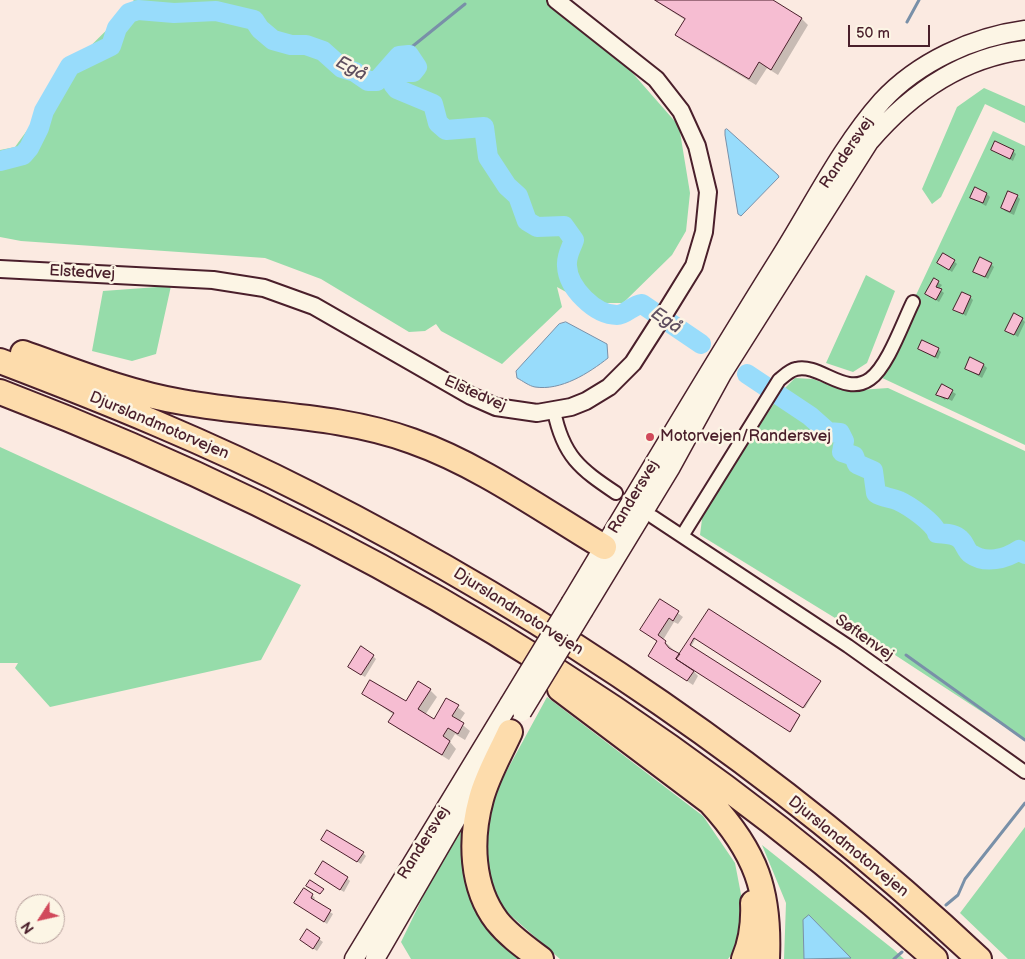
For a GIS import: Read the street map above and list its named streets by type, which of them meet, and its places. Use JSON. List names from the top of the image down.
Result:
{
  "streets": {
    "highway": ["Djurslandmotorvejen"],
    "main road": ["Randersvej"],
    "street": ["Elstedvej", "Søftenvej"]
  },
  "water": ["Egå"],
  "places": ["Motorvejen/Randersvej"],
  "scale_bar": "50 m",
  "north": "bottom left"
}
